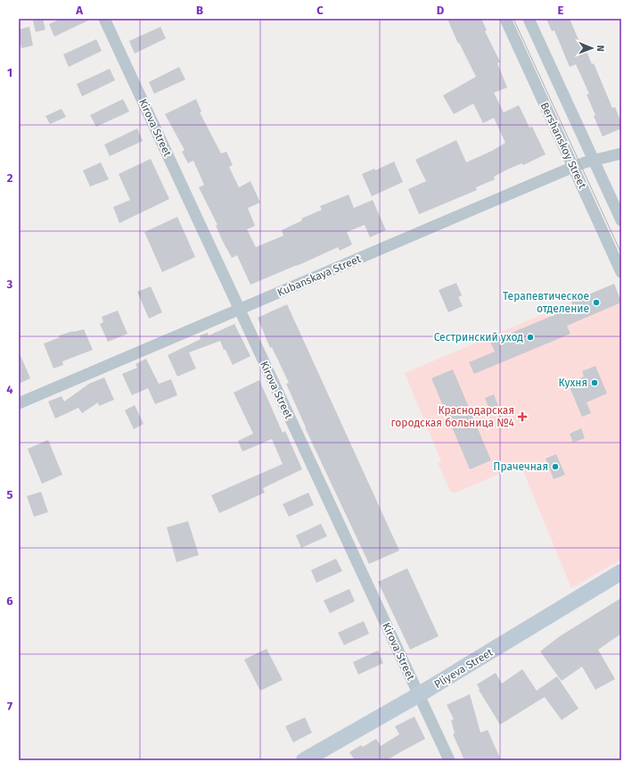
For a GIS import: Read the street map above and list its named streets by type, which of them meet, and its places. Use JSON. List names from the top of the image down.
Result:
{
  "streets": {
    "street": [
      "Kirova Street",
      "Bershanskoy Street",
      "Kubanskaya Street",
      "Pliyeva Street"
    ]
  },
  "crossings": [
    ["Kirova Street", "Kubanskaya Street"],
    ["Kirova Street", "Pliyeva Street"],
    ["Bershanskoy Street", "Kubanskaya Street"]
  ],
  "places": {
    "other": [
      "Терапевтическое отделение",
      "Сестринский уход",
      "Кухня",
      "Прачечная"
    ],
    "health": ["Краснодарская городская больница №4"]
  },
  "north": "right",
  "grid": {
    "columns": [
      "A",
      "B",
      "C",
      "D",
      "E"
    ],
    "rows": [
      "1",
      "2",
      "3",
      "4",
      "5",
      "6",
      "7"
    ]
  }
}
